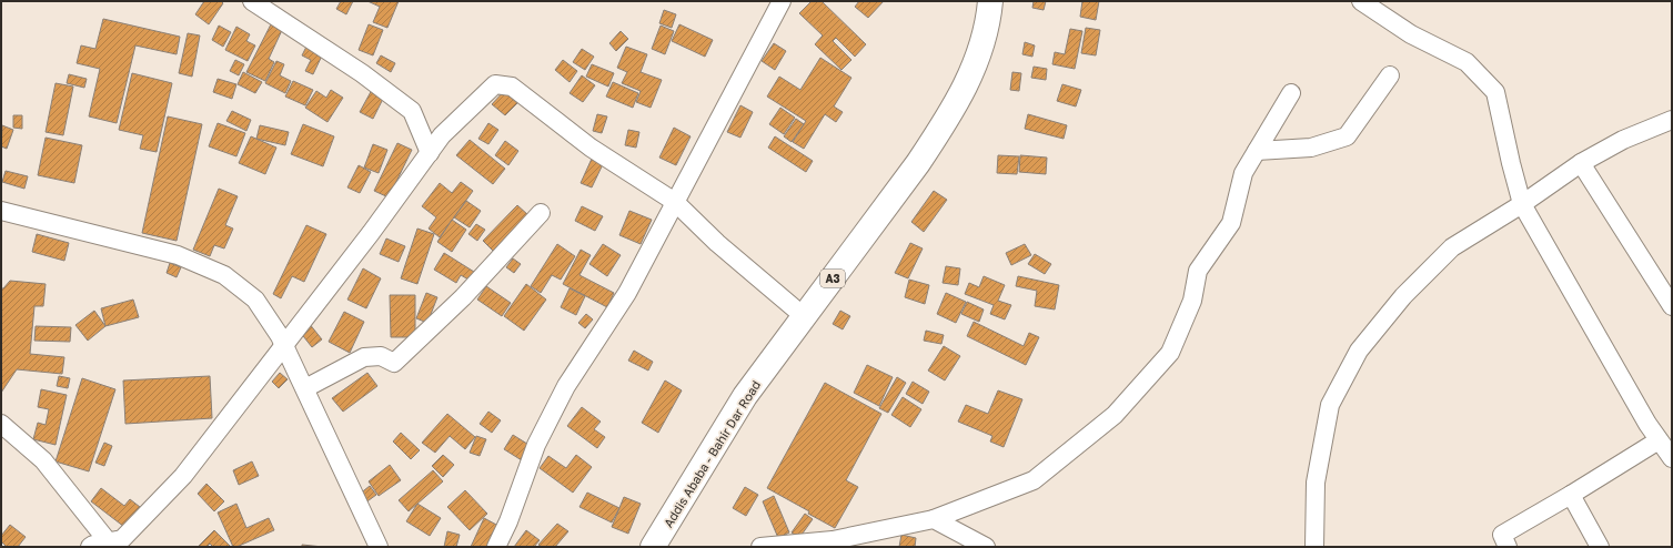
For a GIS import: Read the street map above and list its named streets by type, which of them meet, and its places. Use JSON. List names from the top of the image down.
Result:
{
  "streets": {
    "highway": ["A3", "Addis Ababa - Bahir Dar Road"]
  }
}
